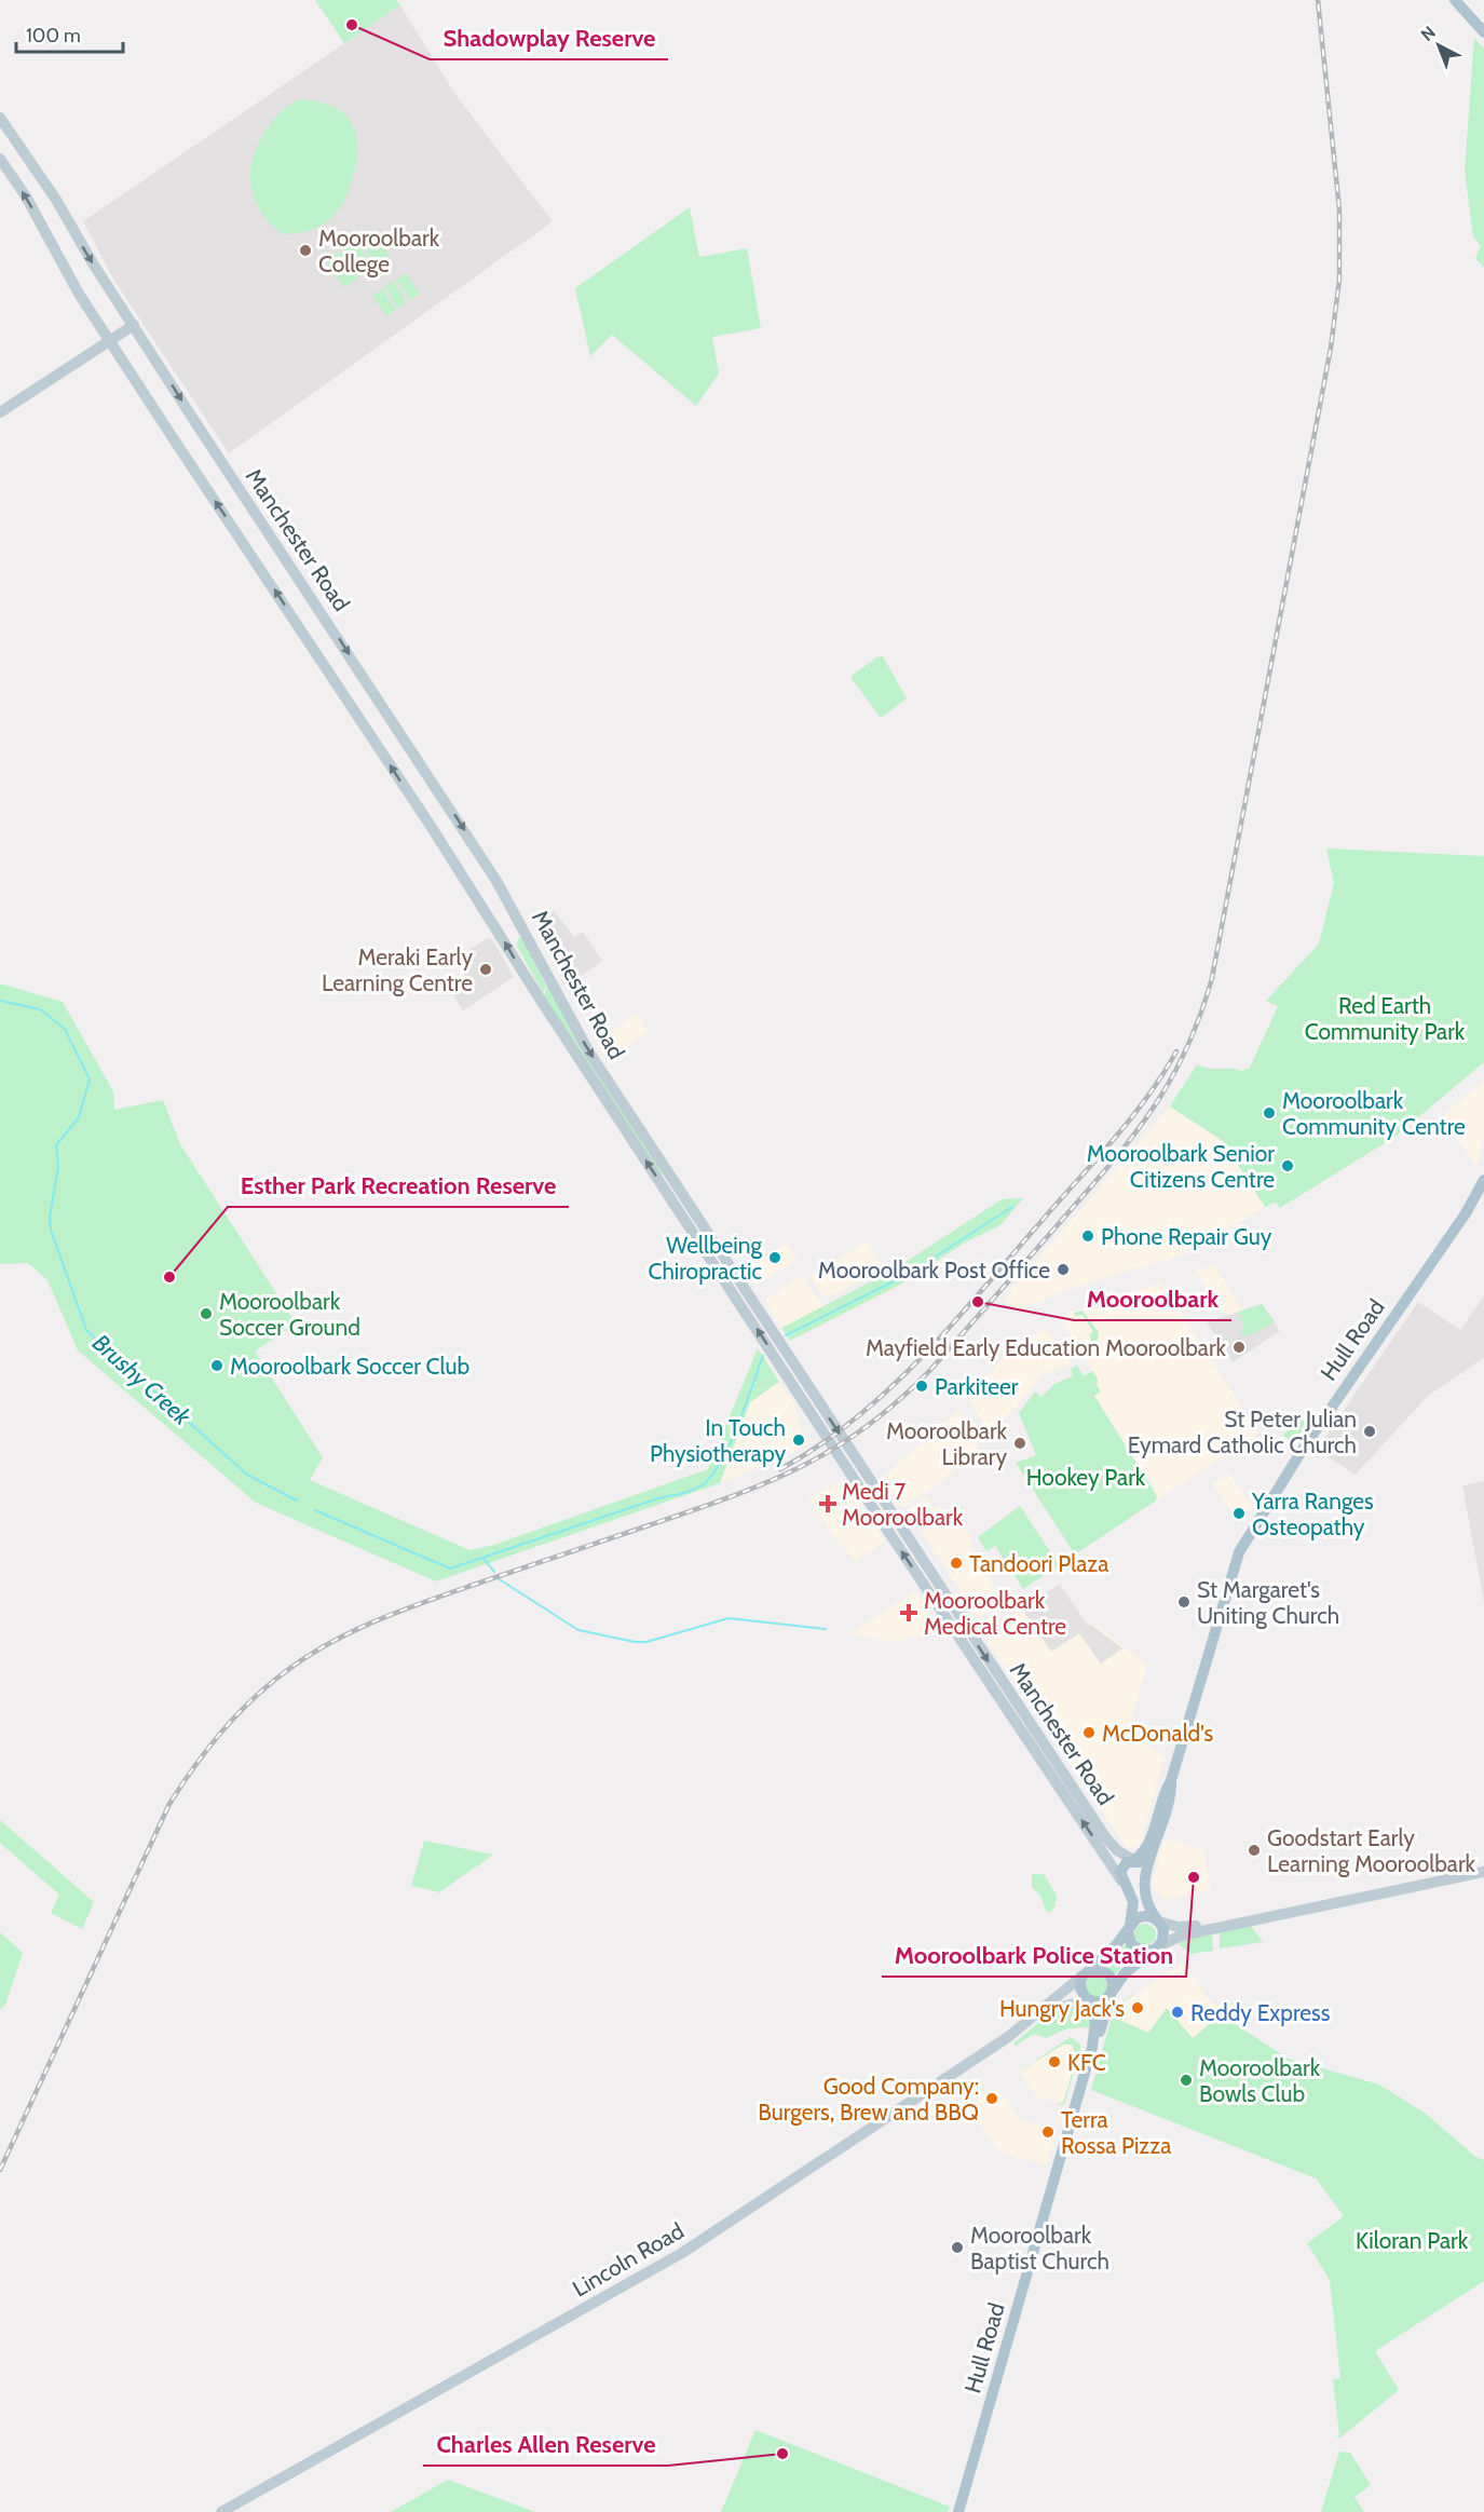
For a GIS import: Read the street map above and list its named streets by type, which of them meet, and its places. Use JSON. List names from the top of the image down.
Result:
{
  "streets": {
    "main road": ["Manchester Road", "Hull Road", "Lincoln Road"]
  },
  "crossings": [
    ["Manchester Road", "Hull Road"],
    ["Hull Road", "Lincoln Road"]
  ],
  "water": ["Brushy Creek"],
  "parks": ["Red Earth Community Park", "Hookey Park", "Kiloran Park"],
  "places": {
    "other": [
      "Shadowplay Reserve",
      "Mooroolbark College",
      "Meraki Early Learning Centre",
      "Mooroolbark Community Centre",
      "Mooroolbark Senior Citizens Centre",
      "Phone Repair Guy",
      "Wellbeing Chiropractic",
      "Mooroolbark Post Office",
      "Esther Park Recreation Reserve",
      "Mooroolbark",
      "Mooroolbark Soccer Ground",
      "Mayfield Early Education Mooroolbark",
      "Mooroolbark Soccer Club",
      "Parkiteer",
      "St Peter Julian Eymard Catholic Church",
      "In Touch Physiotherapy",
      "Mooroolbark Library",
      "Yarra Ranges Osteopathy",
      "Tandoori Plaza",
      "St Margaret's Uniting Church",
      "McDonald's",
      "Goodstart Early Learning Mooroolbark",
      "Mooroolbark Police Station",
      "Hungry Jack's",
      "Reddy Express",
      "KFC",
      "Mooroolbark Bowls Club",
      "Good Company: Burgers, Brew and BBQ",
      "Terra Rossa Pizza",
      "Mooroolbark Baptist Church",
      "Charles Allen Reserve"
    ],
    "health": ["Medi 7 Mooroolbark", "Mooroolbark Medical Centre"]
  },
  "scale_bar": "100 m",
  "north": "top left"
}
